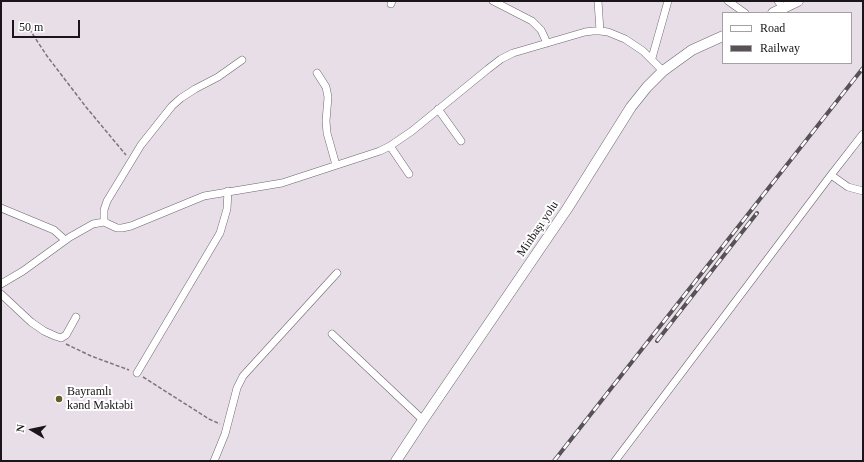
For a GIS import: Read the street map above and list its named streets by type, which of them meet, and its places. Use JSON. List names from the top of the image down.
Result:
{
  "streets": {
    "street": ["Minbaşı yolu"]
  },
  "places": ["Bayramlı kənd Məktəbi"],
  "legend": ["Road", "Railway"],
  "scale_bar": "50 m",
  "north": "left"
}
